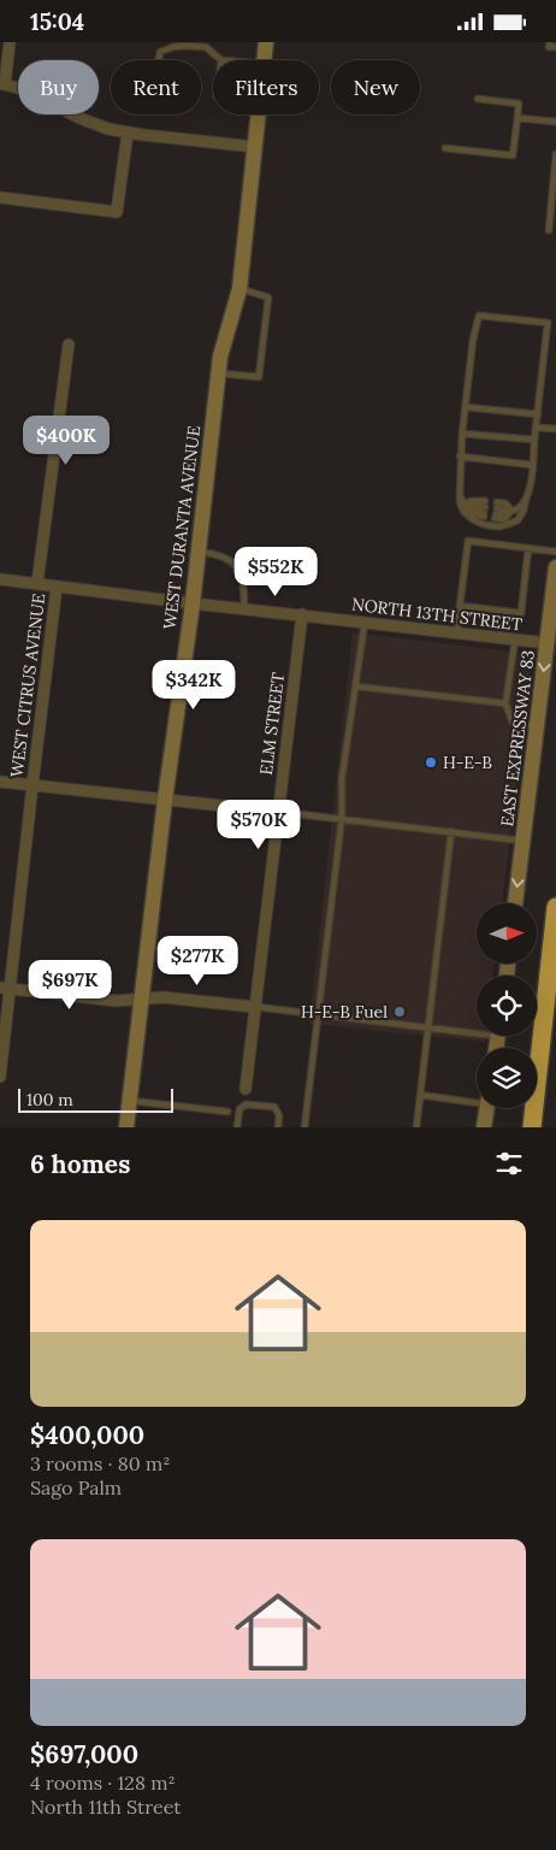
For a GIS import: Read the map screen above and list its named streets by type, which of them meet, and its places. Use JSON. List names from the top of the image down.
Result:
{
  "streets": {
    "street": [
      "WEST DURANTA AVENUE",
      "NORTH 13TH STREET",
      "WEST CITRUS AVENUE",
      "ELM STREET",
      "EAST EXPRESSWAY 83"
    ]
  },
  "crossings": [
    ["WEST DURANTA AVENUE", "NORTH 13TH STREET"],
    ["NORTH 13TH STREET", "WEST CITRUS AVENUE"],
    ["NORTH 13TH STREET", "ELM STREET"],
    ["NORTH 13TH STREET", "EAST EXPRESSWAY 83"]
  ],
  "one_way": ["EAST EXPRESSWAY 83"],
  "places": ["H-E-B", "H-E-B Fuel"],
  "scale_bar": "100 m",
  "north": "right",
  "page": {
    "status": "15:04",
    "chip": [
      "Buy",
      "Rent",
      "Filters",
      "New"
    ],
    "price": [
      "$400K",
      "$552K",
      "$342K",
      "$570K",
      "$277K",
      "$697K"
    ],
    "scale": "100 m",
    "heading": "6 homes",
    "list": [
      {
        "name": "$400,000",
        "note": "3 rooms · 80 m² · Sago Palm"
      },
      {
        "name": "$697,000",
        "note": "4 rooms · 128 m² · North 11th Street"
      }
    ]
  }
}
